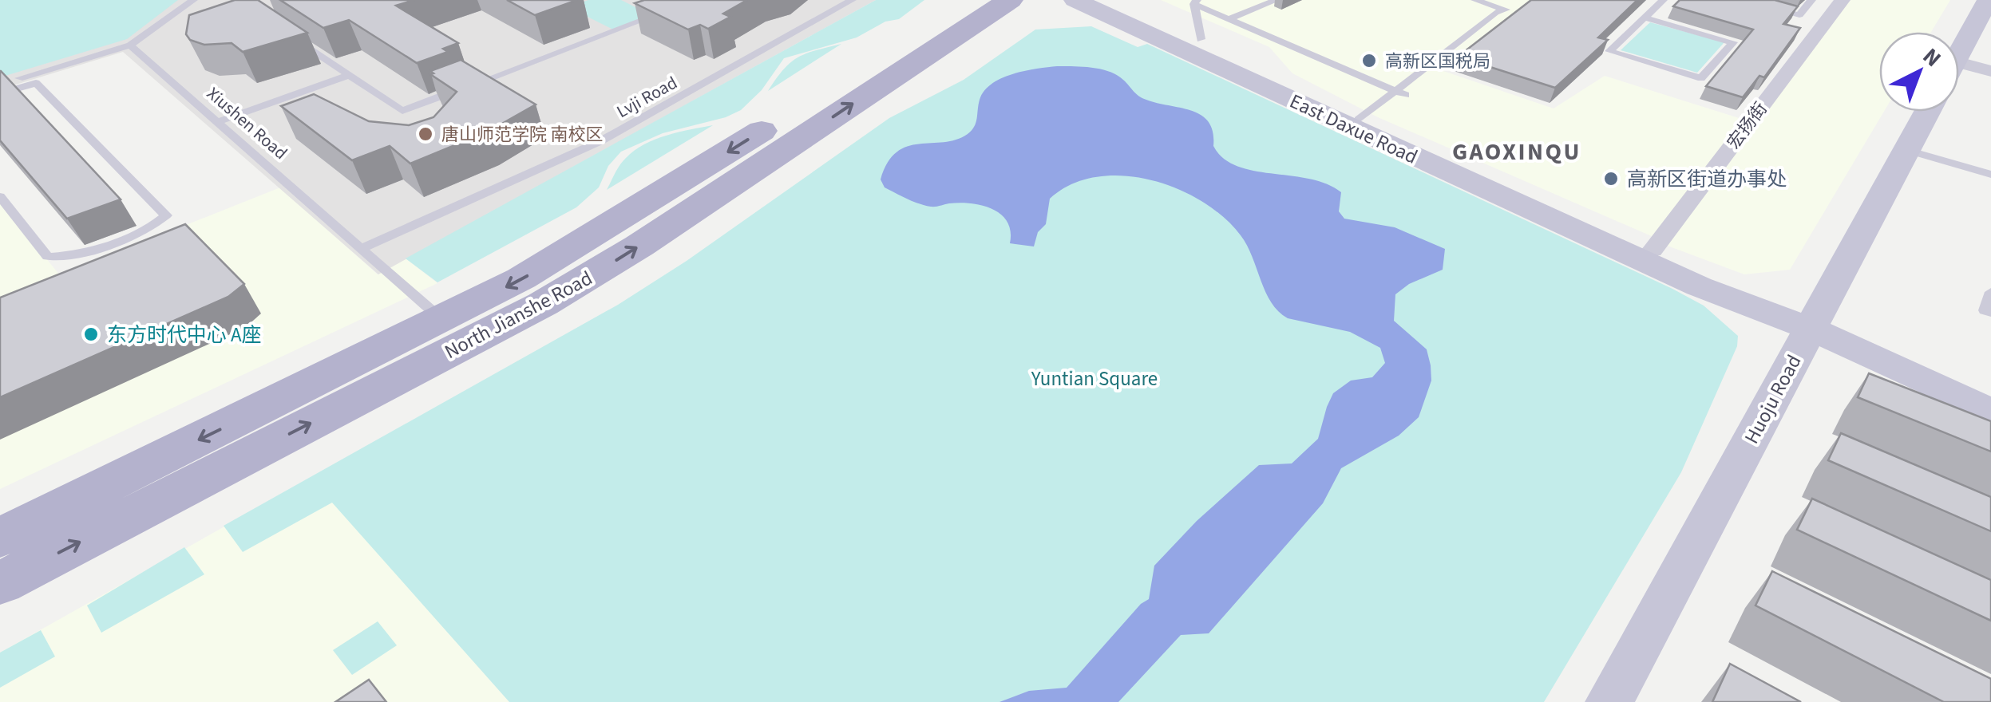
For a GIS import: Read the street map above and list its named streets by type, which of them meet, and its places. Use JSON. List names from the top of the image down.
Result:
{
  "streets": {
    "main road": ["North Jianshe Road"],
    "street": ["宏扬街", "East Daxue Road", "Huoju Road"],
    "lane": ["Lvji Road", "Xiushen Road"]
  },
  "crossings": [
    ["Lvji Road", "Xiushen Road"],
    ["Xiushen Road", "North Jianshe Road"],
    ["宏扬街", "East Daxue Road"],
    ["East Daxue Road", "Huoju Road"]
  ],
  "districts": ["GAOXINQU"],
  "parks": ["Yuntian Square"],
  "places": [
    "高新区国税局",
    "唐山师范学院 南校区",
    "高新区街道办事处",
    "东方时代中心 A座"
  ],
  "north": "top right"
}
